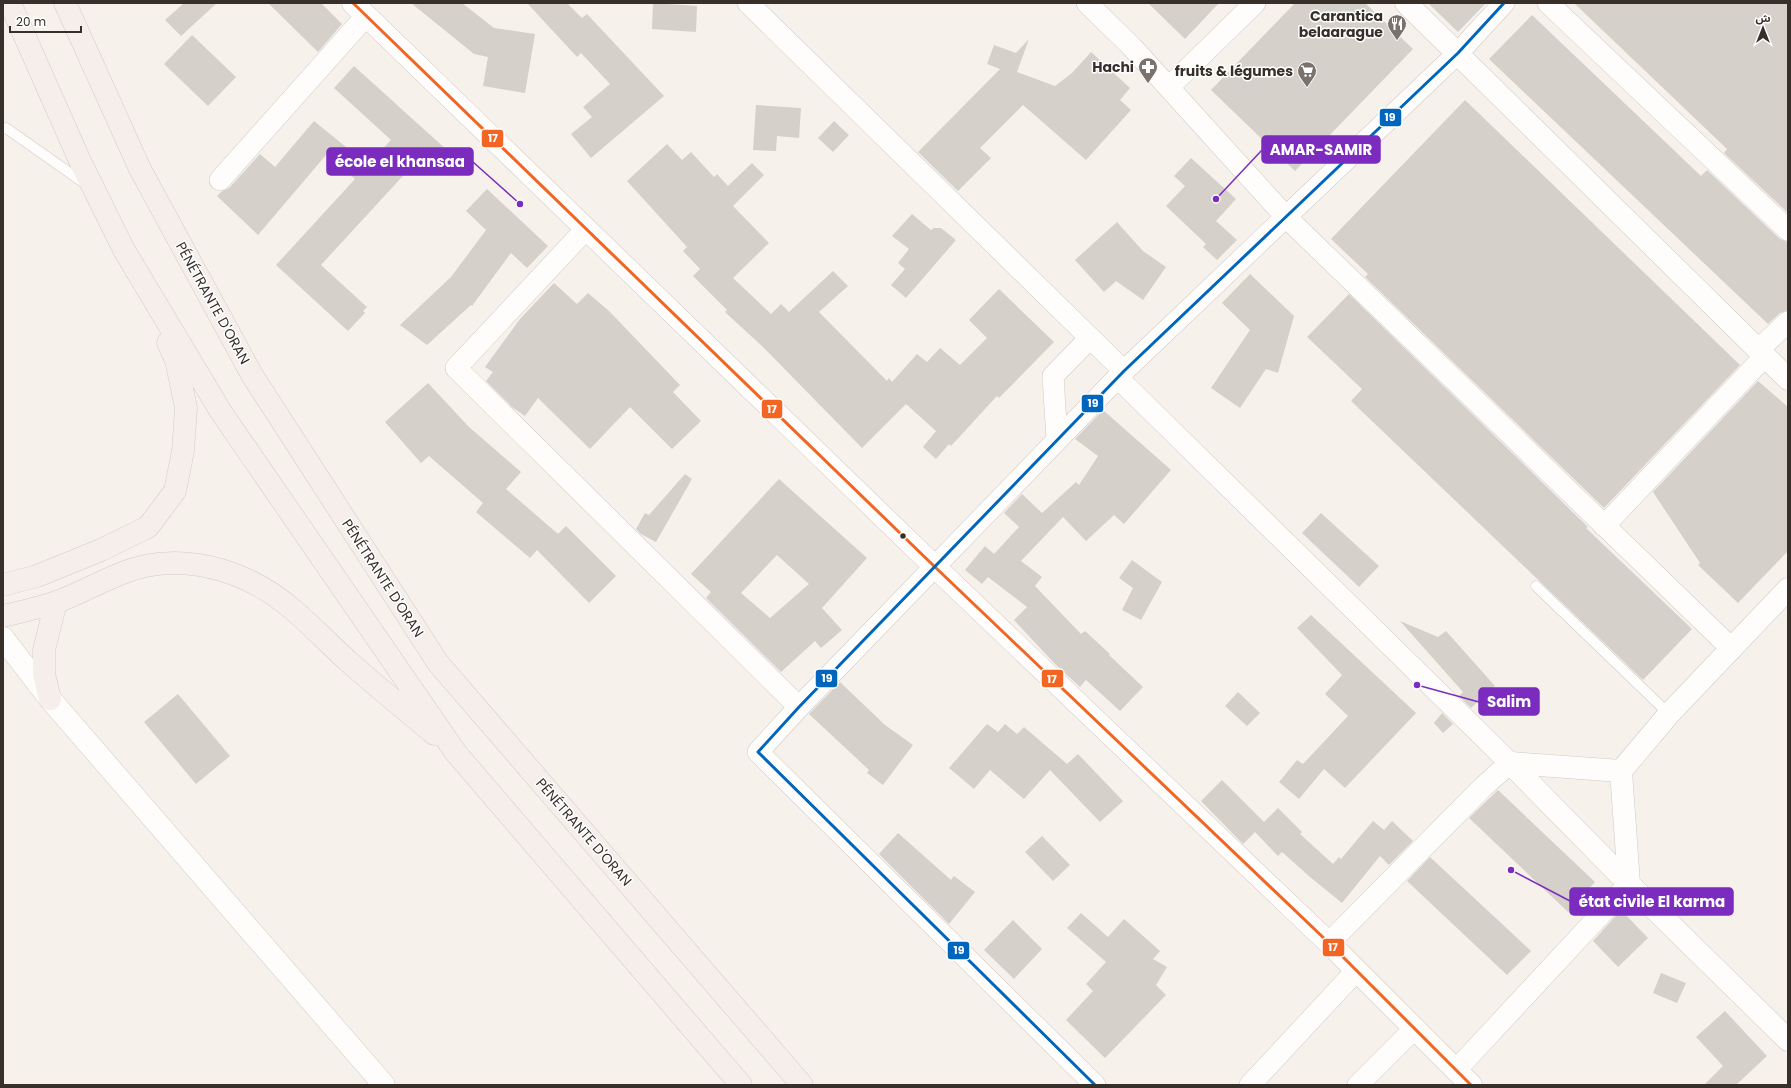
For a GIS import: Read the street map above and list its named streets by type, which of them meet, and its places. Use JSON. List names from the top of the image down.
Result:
{
  "streets": {
    "highway": ["PÉNÉTRANTE D'ORAN"]
  },
  "places": {
    "restaurant": ["Carantica belaarague"],
    "pharmacy": ["Hachi"],
    "supermarket": ["fruits & légumes"],
    "other": [
      "AMAR-SAMIR",
      "école el khansaa",
      "Salim",
      "état civile El karma"
    ]
  },
  "lines": ["transit line 17", "transit line 19"],
  "scale_bar": "20 m",
  "north": "top"
}
